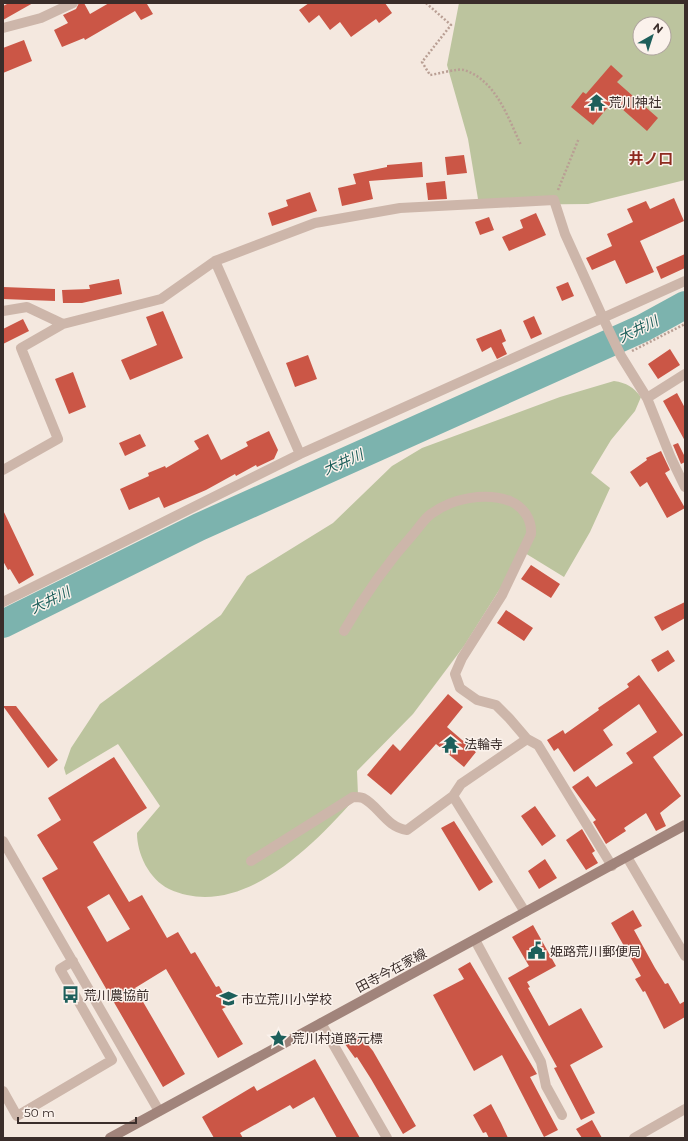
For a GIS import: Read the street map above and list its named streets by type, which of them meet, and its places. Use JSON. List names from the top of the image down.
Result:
{
  "streets": {
    "main road": ["田寺今在家線"]
  },
  "districts": ["井ノ口"],
  "water": ["大井川"],
  "places": {
    "temple": ["荒川神社", "法輪寺"],
    "public building": ["姫路荒川郵便局"],
    "bus stop": ["荒川農協前"],
    "school or university": ["市立荒川小学校"],
    "place": ["荒川村道路元標"]
  },
  "scale_bar": "50 m",
  "north": "top right"
}
